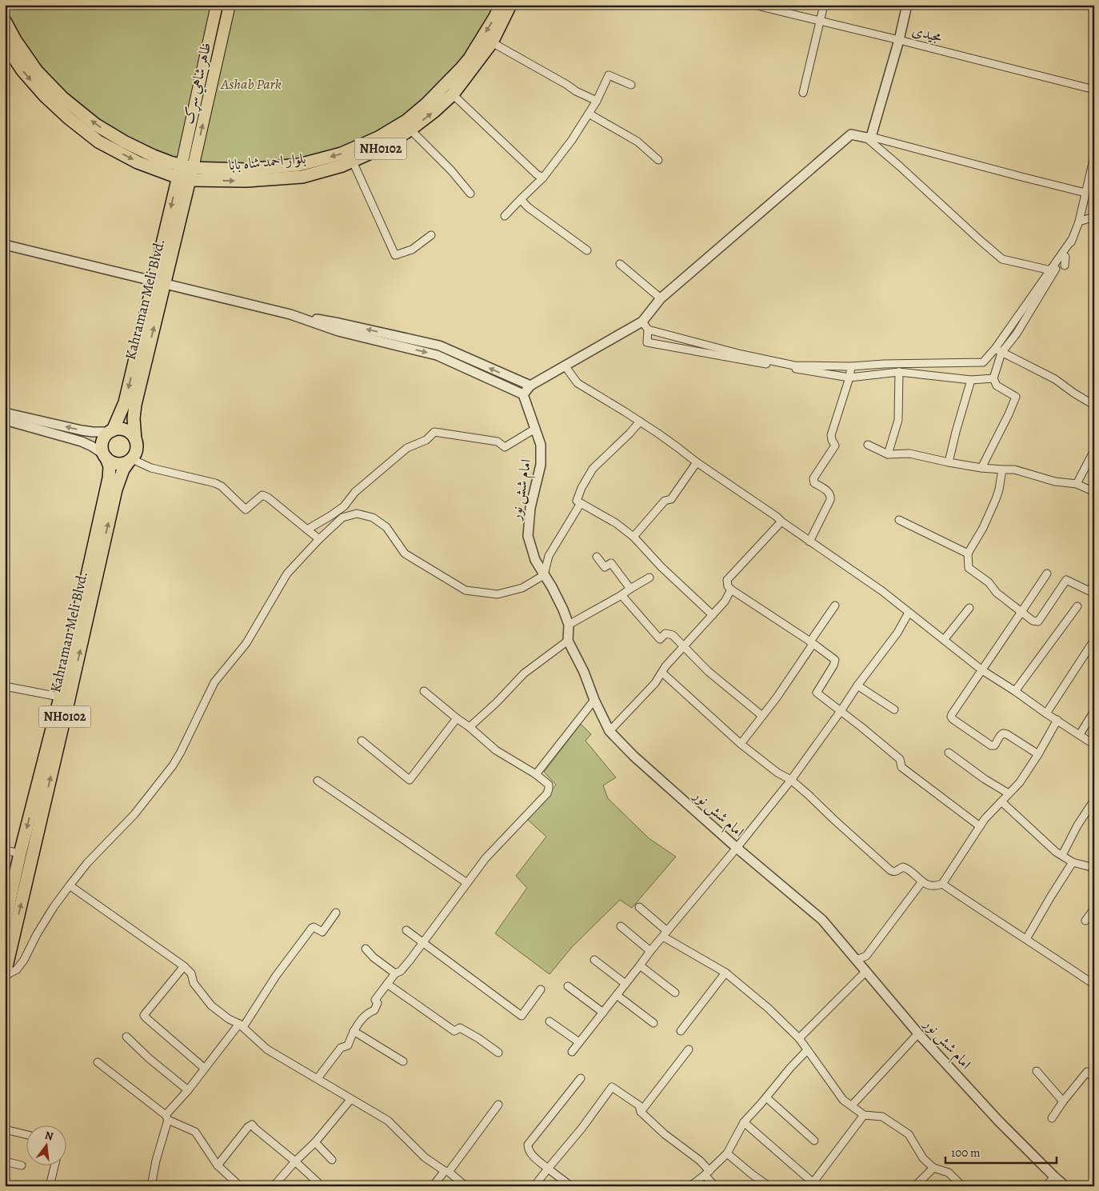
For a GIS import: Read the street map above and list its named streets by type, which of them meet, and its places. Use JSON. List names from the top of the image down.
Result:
{
  "streets": {
    "highway": ["NH0102", "بلوار احمد شاه بابا", "Kahraman Meli Blvd."],
    "main road": ["ظاهر شاهي سړک"],
    "street": ["مجیدی", "امام شش نور"]
  },
  "crossings": [
    ["ظاهر شاهي سړک", "بلوار احمد شاه بابا"],
    ["ظاهر شاهي سړک", "Kahraman Meli Blvd."],
    ["NH0102", "Kahraman Meli Blvd."],
    ["بلوار احمد شاه بابا", "Kahraman Meli Blvd."]
  ],
  "parks": ["Ashab Park"],
  "scale_bar": "100 m",
  "north": "top"
}
